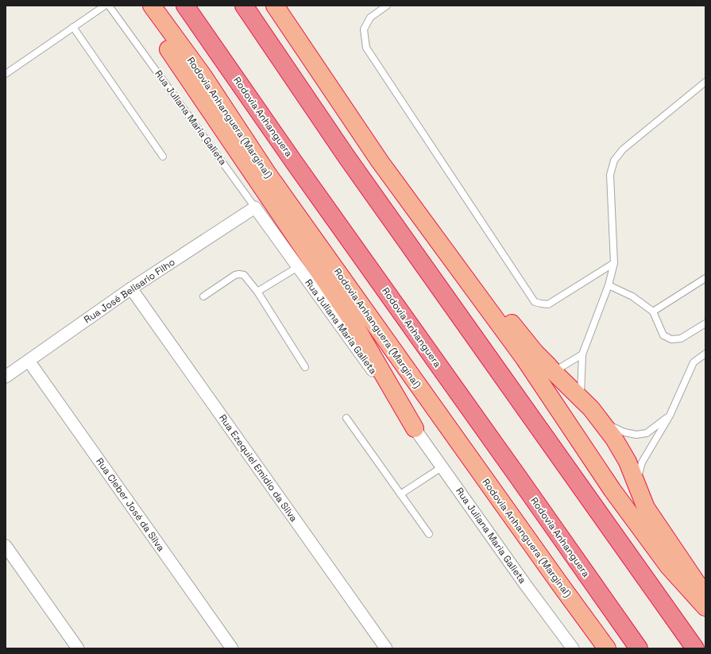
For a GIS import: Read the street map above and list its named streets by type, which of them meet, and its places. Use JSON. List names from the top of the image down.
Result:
{
  "streets": {
    "highway": ["Rodovia Anhanguera", "Rodovia Anhanguera (Marginal)"],
    "street": [
      "Rua Juliana Maria Galieta",
      "Rua José Belisario Filho",
      "Rua Ezequiel Emidio da Silva",
      "Rua Cleber José da Silva"
    ]
  },
  "crossings": [
    ["Rua Juliana Maria Galieta", "Rua José Belisario Filho"],
    ["Rua José Belisario Filho", "Rua Ezequiel Emidio da Silva"],
    ["Rua José Belisario Filho", "Rua Cleber José da Silva"]
  ]
}
